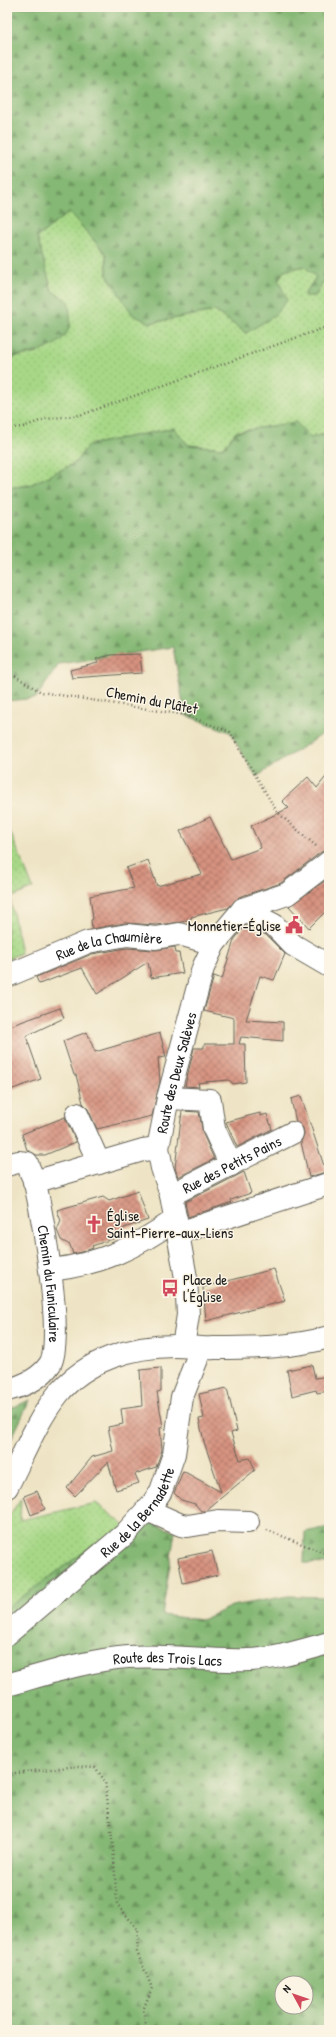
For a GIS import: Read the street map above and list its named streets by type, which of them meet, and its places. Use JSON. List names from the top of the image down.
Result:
{
  "streets": {
    "street": [
      "Rue de la Chaumière",
      "Route des Deux Salèves",
      "Rue des Petits Pains",
      "Chemin du Funiculaire",
      "Rue de la Bernadette",
      "Route des Trois Lacs"
    ],
    "path": ["Chemin du Plâtet"]
  },
  "crossings": [
    ["Rue de la Chaumière", "Route des Deux Salèves"],
    ["Route des Deux Salèves", "Rue des Petits Pains"],
    ["Route des Deux Salèves", "Rue de la Bernadette"]
  ],
  "places": {
    "public building": ["Monnetier-Église"],
    "church": ["Église Saint-Pierre-aux-Liens"],
    "bus stop": ["Place de l'Église"]
  },
  "north": "top left"
}
